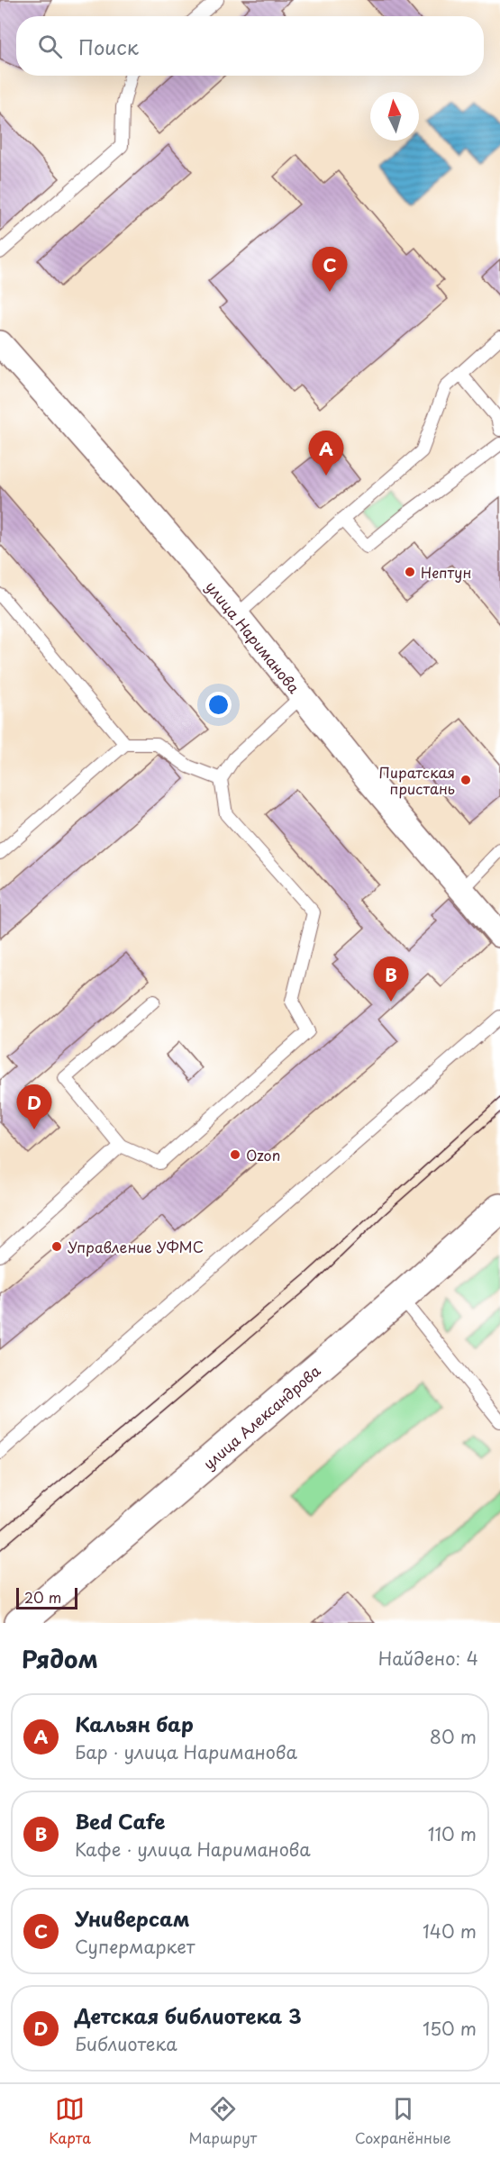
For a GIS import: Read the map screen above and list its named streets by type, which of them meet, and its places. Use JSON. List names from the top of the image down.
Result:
{
  "streets": {
    "main road": ["улица Александрова"],
    "street": ["улица Нариманова"]
  },
  "places": [
    "Нептун",
    "Пиратская пристань",
    "Ozon",
    "Управление УФМС"
  ],
  "scale_bar": "20 m",
  "north": "top",
  "page": {
    "search": "Поиск",
    "pins": [
      "C",
      "A",
      "B",
      "D"
    ],
    "scale": "20 m",
    "heading": ["Рядом", "Найдено: 4"],
    "list": [
      {
        "mark": "A",
        "name": "Кальян бар",
        "note": "Бар · улица Нариманова",
        "value": "80 m"
      },
      {
        "mark": "B",
        "name": "Bed Cafe",
        "note": "Кафе · улица Нариманова",
        "value": "110 m"
      },
      {
        "mark": "C",
        "name": "Универсам",
        "note": "Супермаркет",
        "value": "140 m"
      },
      {
        "mark": "D",
        "name": "Детская библиотека 3",
        "note": "Библиотека",
        "value": "150 m"
      }
    ],
    "nav": ["Карта", "Маршрут", "Сохранённые"]
  }
}
